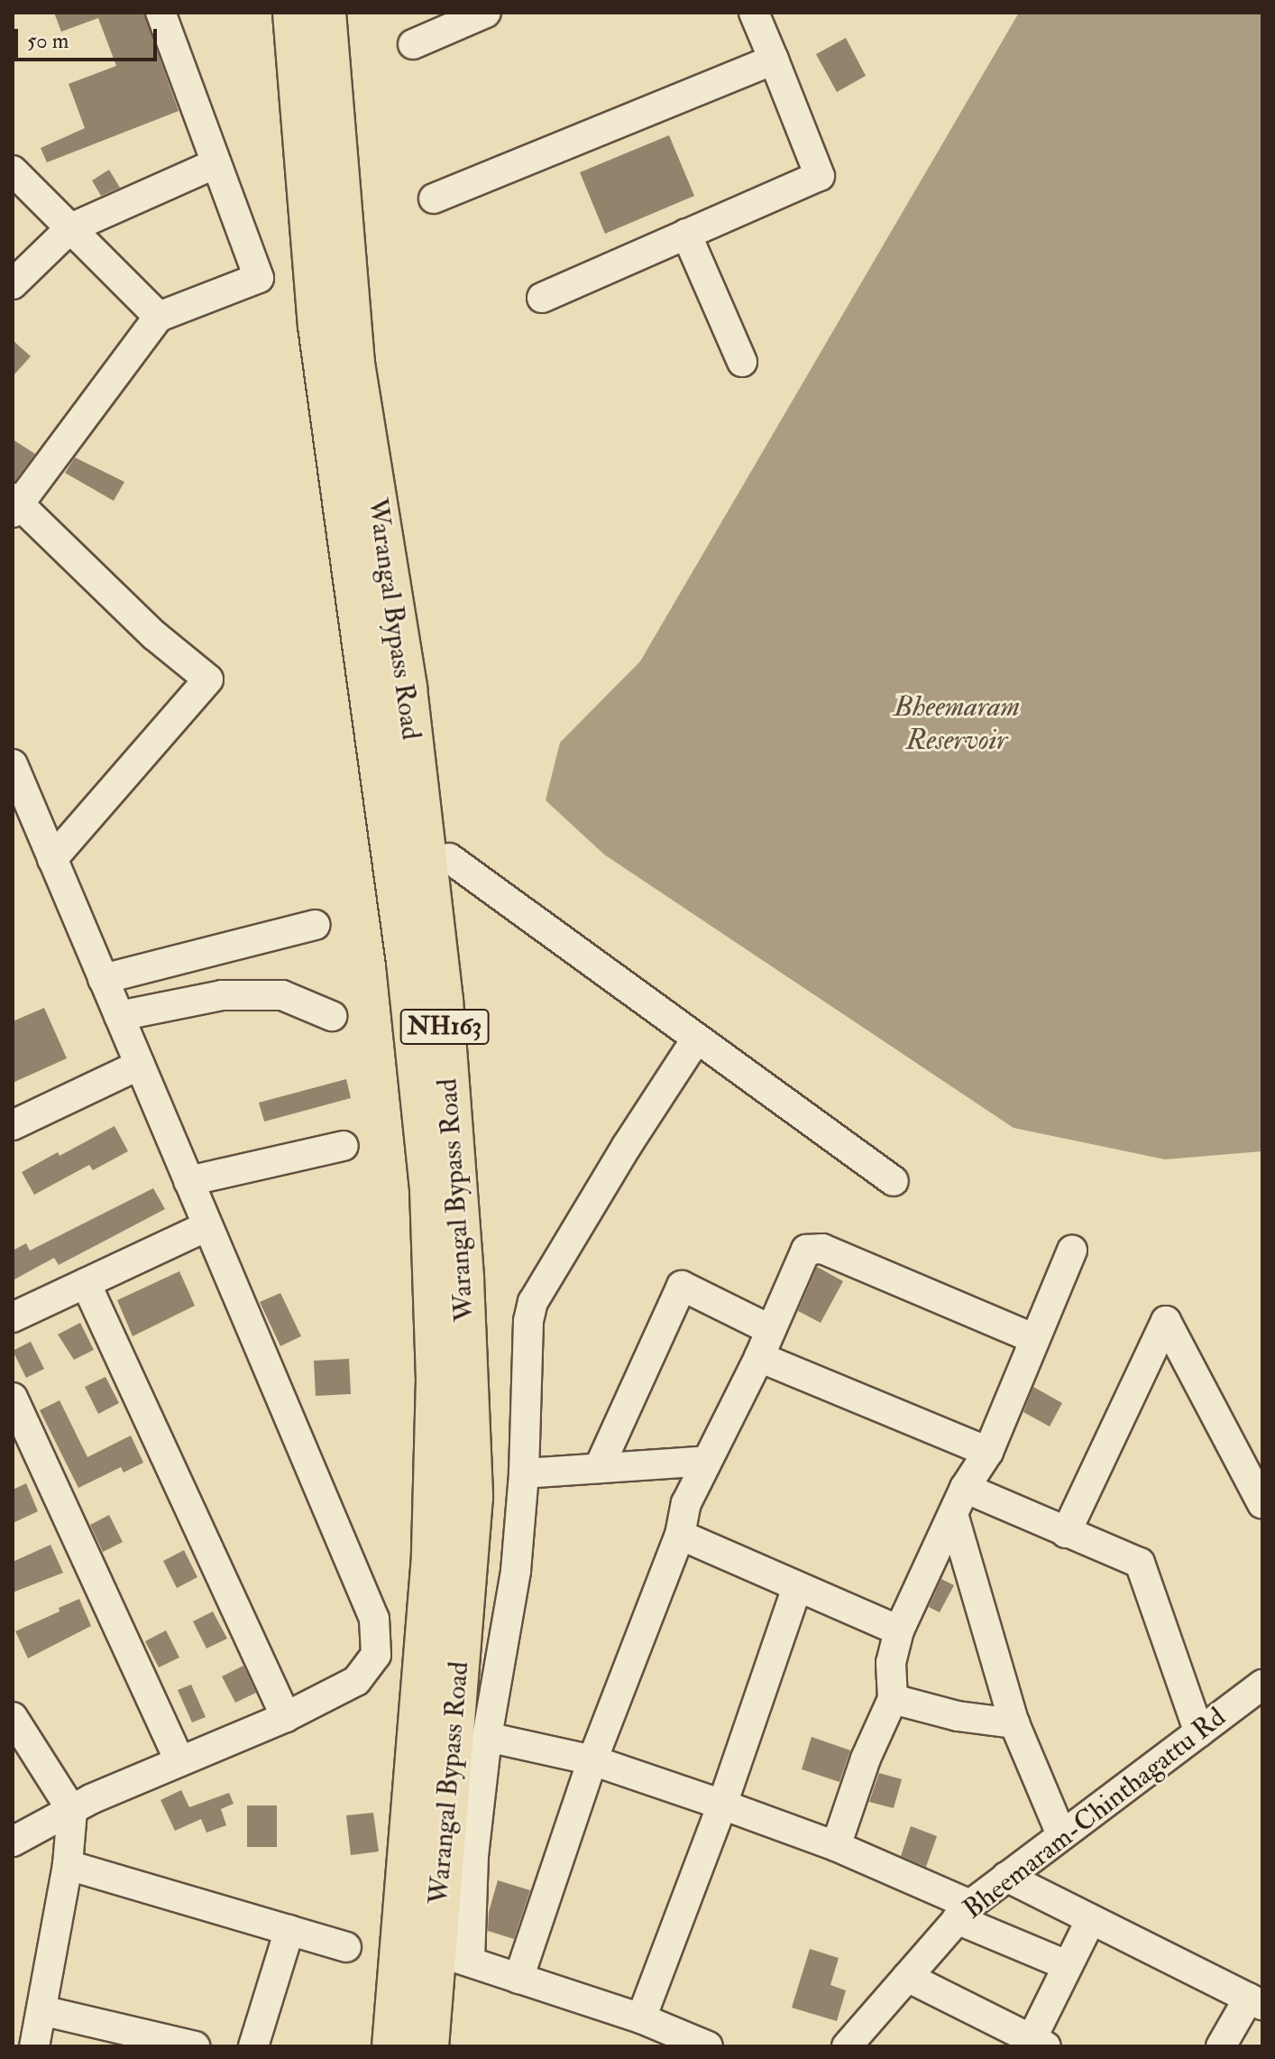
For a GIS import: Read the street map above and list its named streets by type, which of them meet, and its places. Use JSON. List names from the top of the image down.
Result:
{
  "streets": {
    "highway": ["Warangal Bypass Road", "NH163"],
    "street": ["Bheemaram-Chinthagattu Rd"]
  },
  "water": ["Bheemaram Reservoir"],
  "scale_bar": "50 m"
}
